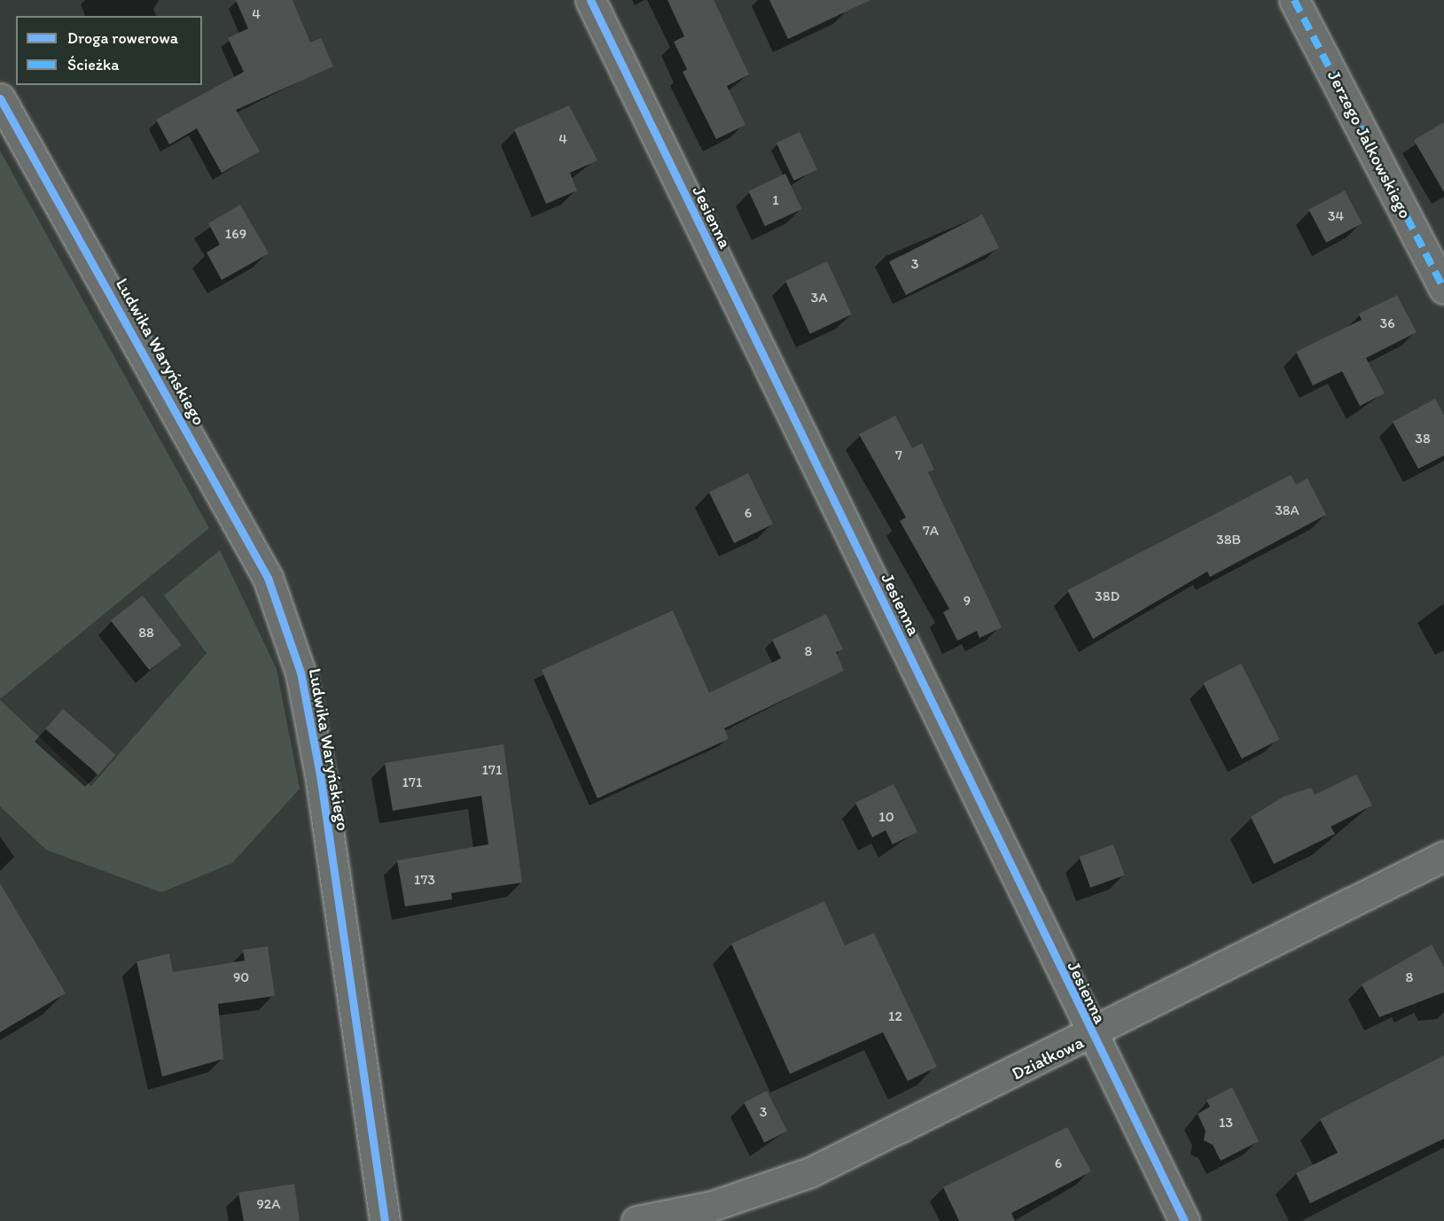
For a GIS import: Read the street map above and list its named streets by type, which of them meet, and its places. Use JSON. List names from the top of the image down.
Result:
{
  "streets": {
    "street": [
      "Jerzego Jalkowskiego",
      "Jesienna",
      "Ludwika Waryńskiego",
      "Działkowa"
    ]
  },
  "crossings": [
    ["Jesienna", "Działkowa"]
  ],
  "house_numbers": [
    "4",
    "4",
    "1",
    "34",
    "169",
    "3",
    "3A",
    "36",
    "38",
    "7",
    "38A",
    "6",
    "7A",
    "38B",
    "38D",
    "9",
    "88",
    "8",
    "171",
    "171",
    "10",
    "173",
    "90",
    "8",
    "12",
    "3",
    "13",
    "6",
    "92A"
  ],
  "legend": ["Droga rowerowa", "Ścieżka"]
}
